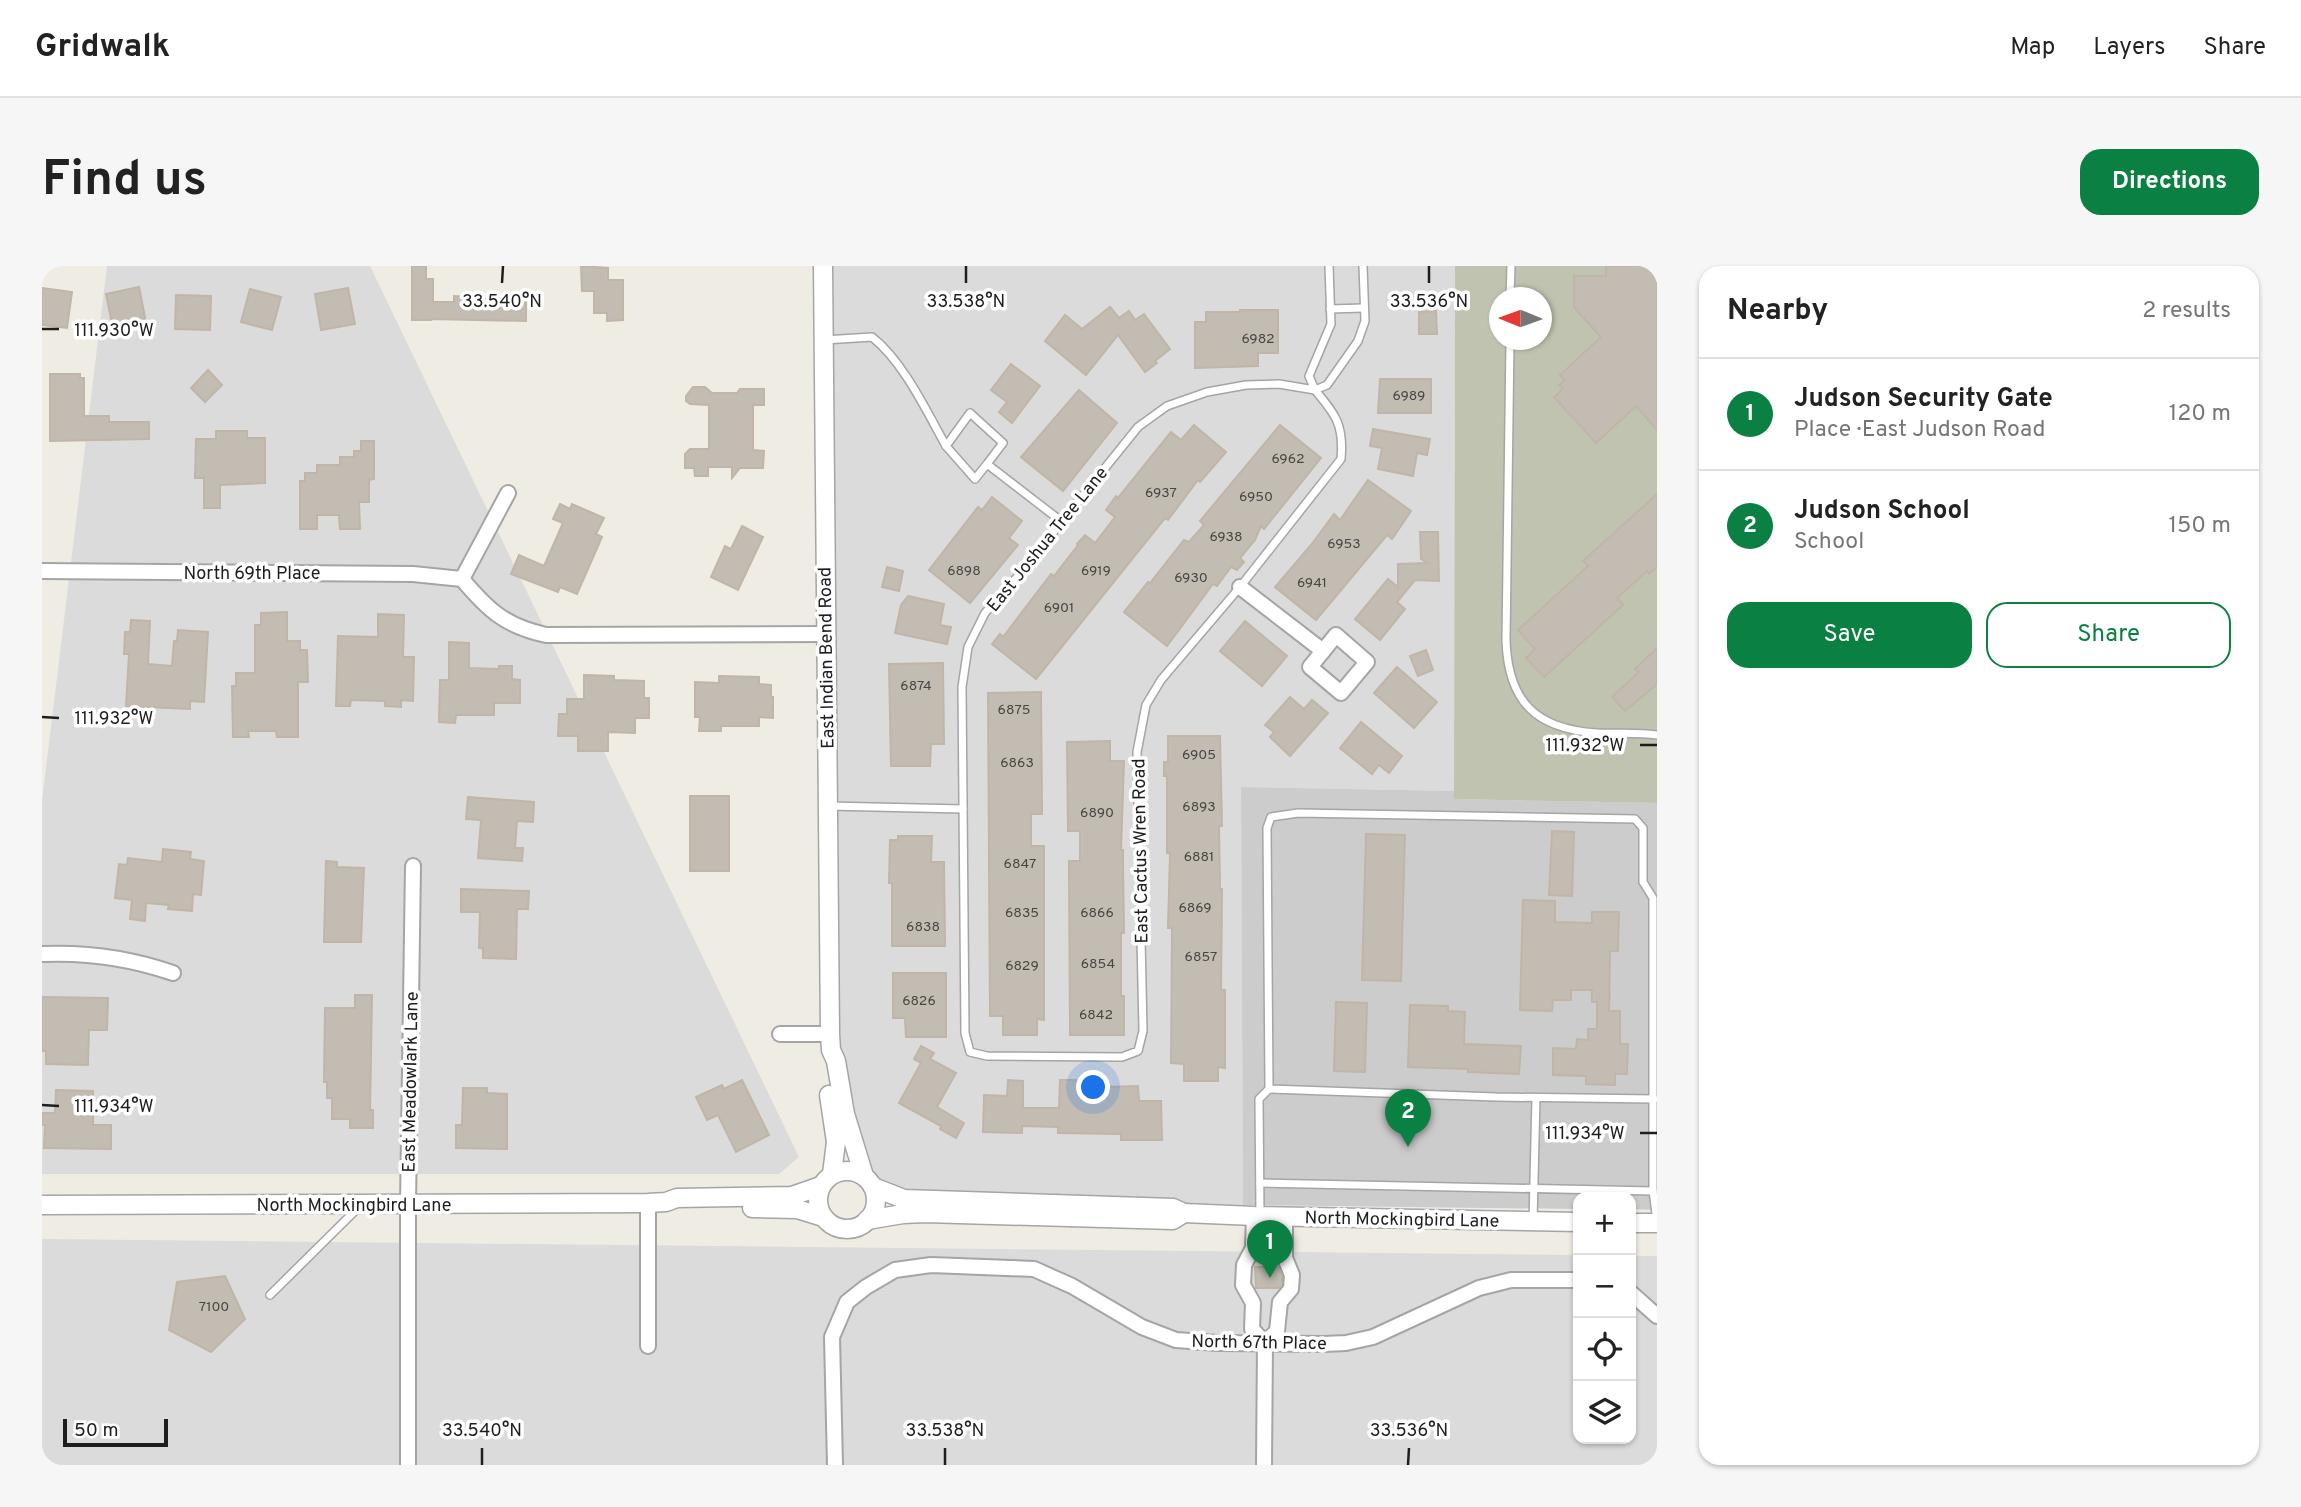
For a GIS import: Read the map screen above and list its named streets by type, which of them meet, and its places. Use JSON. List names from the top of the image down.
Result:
{
  "streets": {
    "street": [
      "North 69th Place",
      "East Indian Bend Road",
      "East Meadowlark Lane",
      "North Mockingbird Lane",
      "North 67th Place"
    ],
    "lane": ["East Joshua Tree Lane", "East Cactus Wren Road"]
  },
  "crossings": [
    ["East Joshua Tree Lane", "East Cactus Wren Road"],
    ["East Indian Bend Road", "North Mockingbird Lane"],
    ["East Meadowlark Lane", "North Mockingbird Lane"]
  ],
  "house_numbers": [
    "6982",
    "6989",
    "6962",
    "6937",
    "6950",
    "6938",
    "6953",
    "6898",
    "6919",
    "6930",
    "6941",
    "6901",
    "6874",
    "6875",
    "6905",
    "6863",
    "6893",
    "6890",
    "6881",
    "6847",
    "6869",
    "6835",
    "6866",
    "6838",
    "6857",
    "6854",
    "6829",
    "6826",
    "6842",
    "7100"
  ],
  "scale_bar": "50 m",
  "north": "left",
  "page": {
    "header": "Gridwalk",
    "nav": ["Map", "Layers", "Share"],
    "buttons": [
      "Directions",
      ["Save", "Share"]
    ],
    "title": "Find us",
    "heading": ["Nearby", "2 results"],
    "list": [
      {
        "mark": "1",
        "name": "Judson Security Gate",
        "note": "Place · East Judson Road",
        "value": "120 m"
      },
      {
        "mark": "2",
        "name": "Judson School",
        "note": "School",
        "value": "150 m"
      }
    ],
    "pins": ["2", "1"],
    "map_buttons": ["+", "−"],
    "scale": "50 m"
  },
  "coordinates": [
    "33.540°N",
    "33.538°N",
    "33.536°N",
    "111.930°W",
    "111.932°W",
    "111.934°W"
  ]
}
